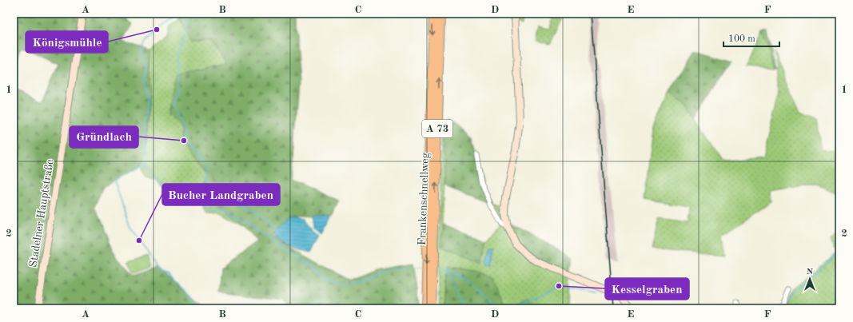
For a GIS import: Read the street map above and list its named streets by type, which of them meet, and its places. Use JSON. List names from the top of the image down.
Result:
{
  "streets": {
    "highway": ["A 73", "Frankenschnellweg"],
    "street": ["Stadelner Hauptstraße"]
  },
  "places": [
    "Königsmühle",
    "Gründlach",
    "Bucher Landgraben",
    "Kesselgraben"
  ],
  "scale_bar": "100 m",
  "north": "top",
  "grid": {
    "columns": [
      "A",
      "B",
      "C",
      "D",
      "E",
      "F"
    ],
    "rows": ["1", "2"]
  }
}
